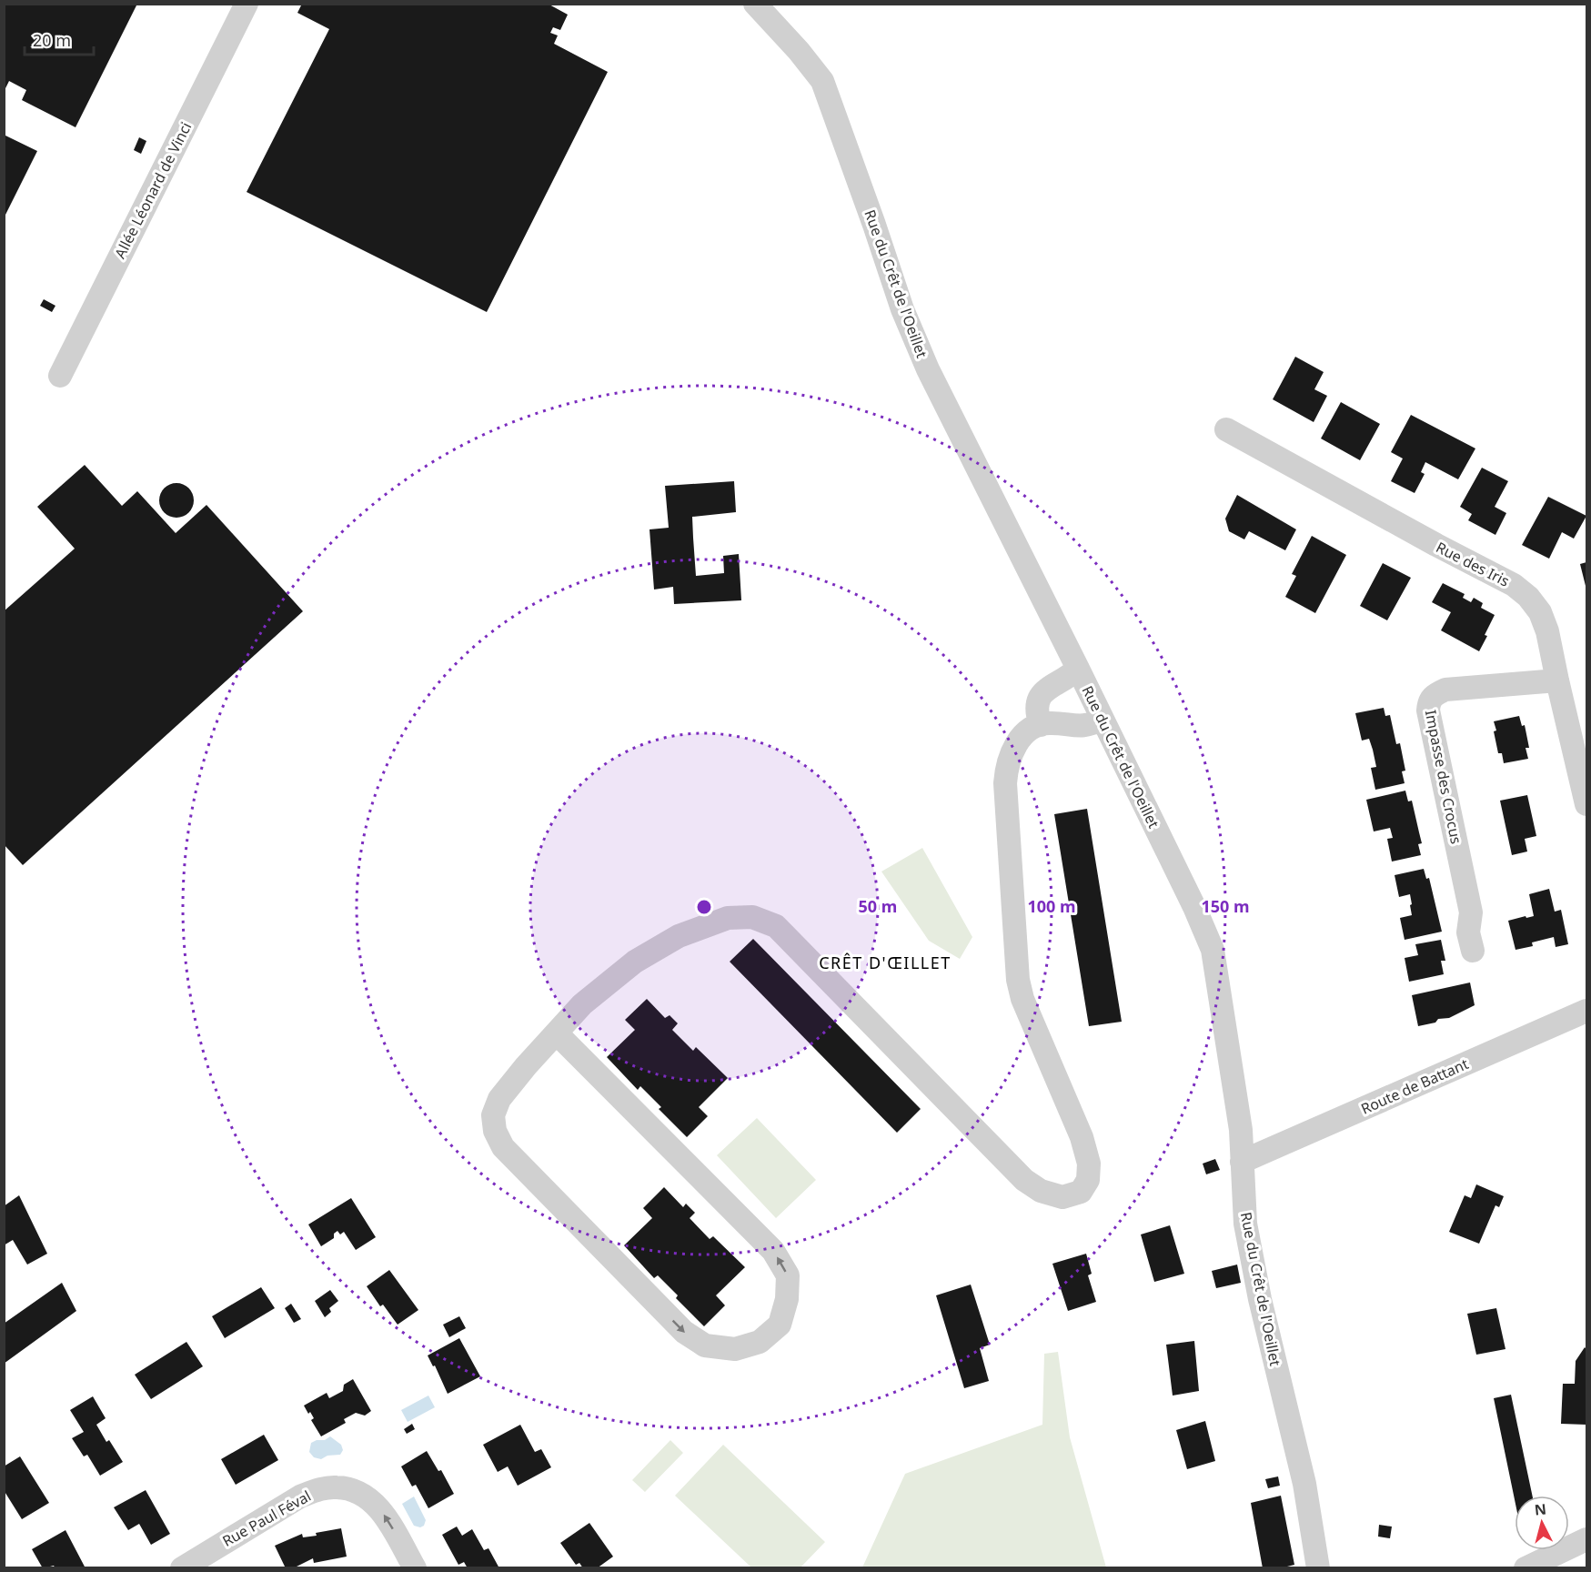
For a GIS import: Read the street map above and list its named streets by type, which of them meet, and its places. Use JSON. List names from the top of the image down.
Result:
{
  "streets": {
    "street": [
      "Allée Léonard de Vinci",
      "Rue du Crêt de l'Oeillet",
      "Rue des Iris",
      "Impasse des Crocus",
      "Route de Battant",
      "Rue Paul Féval"
    ]
  },
  "crossings": [
    ["Rue du Crêt de l'Oeillet", "Route de Battant"],
    ["Rue des Iris", "Impasse des Crocus"]
  ],
  "districts": ["CRÊT D'ŒILLET"],
  "scale_bar": "20 m",
  "north": "top",
  "rings": ["50 m", "100 m", "150 m"]
}
